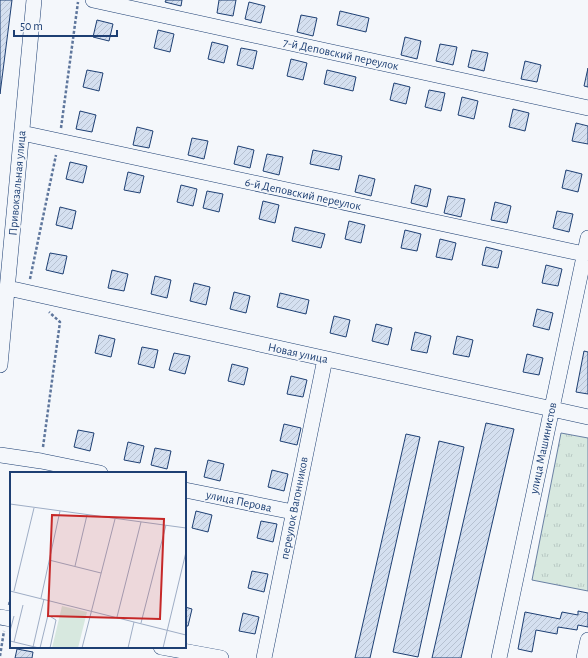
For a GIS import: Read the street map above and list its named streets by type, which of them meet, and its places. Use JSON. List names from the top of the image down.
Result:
{
  "streets": {
    "street": [
      "7-й Деповский переулок",
      "Привокзальная улица",
      "6-й Деповский переулок",
      "Новая улица",
      "улица Машинистов",
      "улица Перова",
      "переулок Вагонников"
    ]
  },
  "crossings": [
    ["Привокзальная улица", "6-й Деповский переулок"],
    ["Привокзальная улица", "Новая улица"],
    ["6-й Деповский переулок", "улица Машинистов"],
    ["Новая улица", "улица Машинистов"],
    ["Новая улица", "переулок Вагонников"],
    ["улица Перова", "переулок Вагонников"]
  ],
  "scale_bar": "50 m"
}
